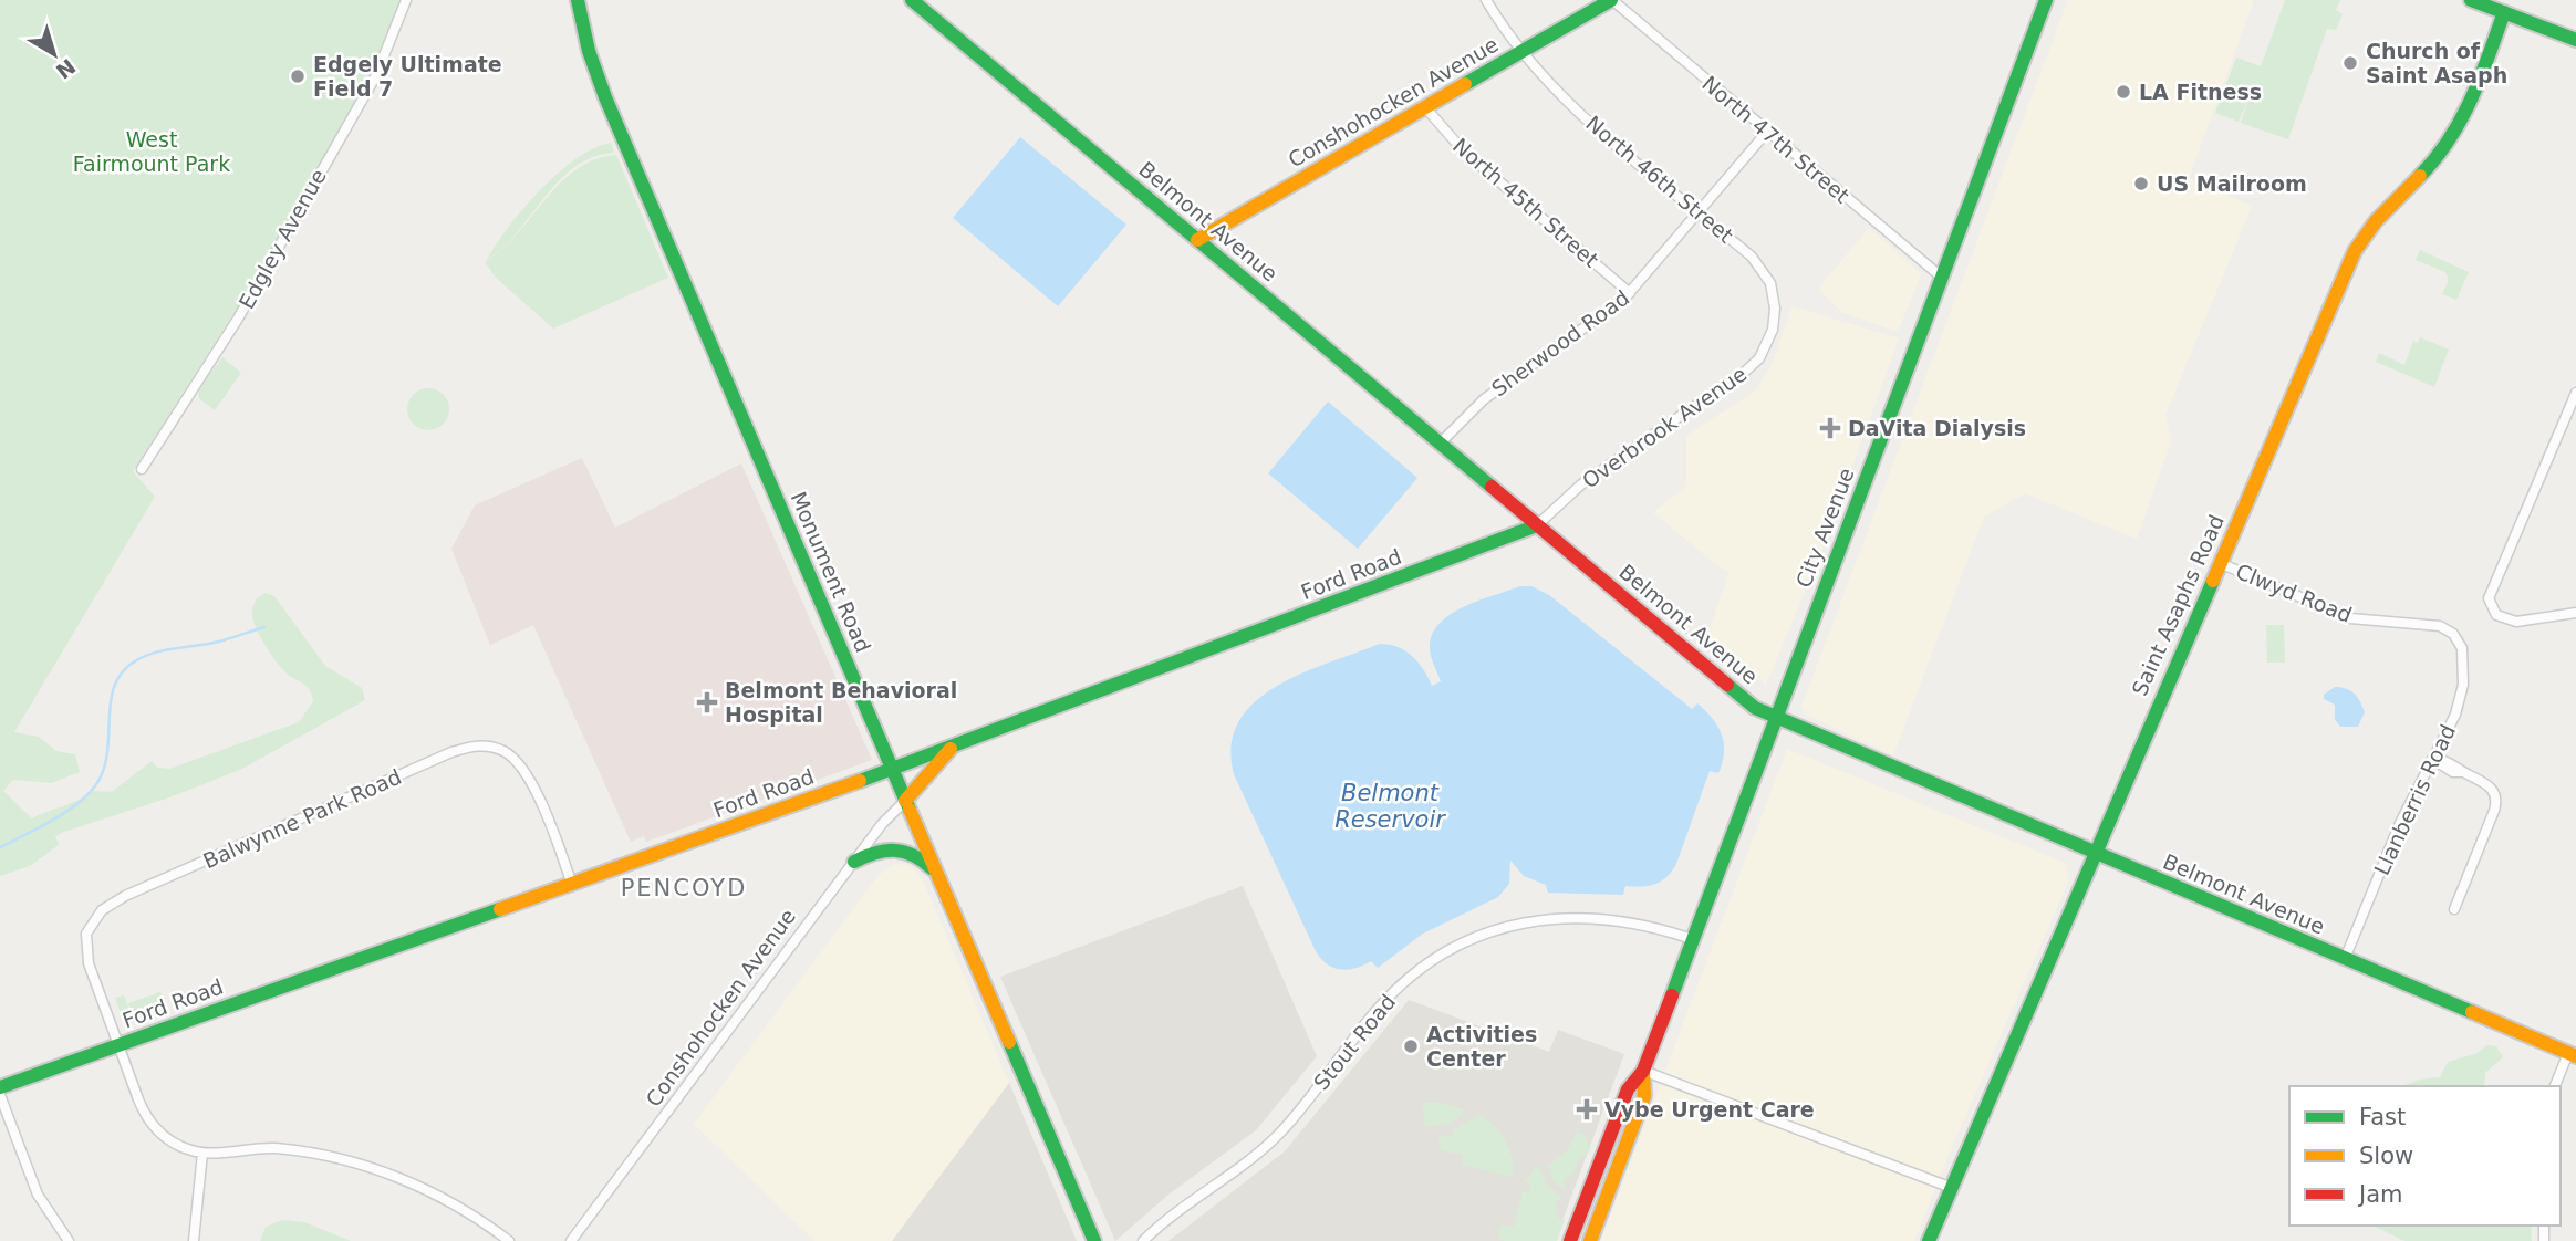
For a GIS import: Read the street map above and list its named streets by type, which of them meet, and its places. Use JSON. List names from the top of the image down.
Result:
{
  "streets": {
    "main road": [
      "Conshohocken Avenue",
      "Belmont Avenue",
      "City Avenue",
      "Monument Road",
      "Ford Road",
      "Saint Asaphs Road"
    ],
    "street": [
      "North 47th Street",
      "North 46th Street",
      "North 45th Street",
      "Edgley Avenue",
      "Sherwood Road",
      "Overbrook Avenue",
      "Clwyd Road",
      "Llanberris Road",
      "Balwynne Park Road",
      "Stout Road"
    ]
  },
  "crossings": [
    ["Conshohocken Avenue", "North 47th Street"],
    ["Conshohocken Avenue", "North 46th Street"],
    ["Conshohocken Avenue", "North 45th Street"],
    ["Conshohocken Avenue", "Belmont Avenue"],
    ["Conshohocken Avenue", "Monument Road"],
    ["North 47th Street", "Sherwood Road"],
    ["North 47th Street", "City Avenue"],
    ["North 46th Street", "Sherwood Road"],
    ["North 46th Street", "Overbrook Avenue"],
    ["North 45th Street", "Sherwood Road"],
    ["Belmont Avenue", "Sherwood Road"],
    ["Belmont Avenue", "Overbrook Avenue"],
    ["Belmont Avenue", "City Avenue"],
    ["Belmont Avenue", "Ford Road"],
    ["Belmont Avenue", "Saint Asaphs Road"],
    ["Belmont Avenue", "Llanberris Road"],
    ["Overbrook Avenue", "Ford Road"],
    ["City Avenue", "Stout Road"],
    ["Monument Road", "Ford Road"],
    ["Ford Road", "Balwynne Park Road"],
    ["Clwyd Road", "Saint Asaphs Road"],
    ["Clwyd Road", "Llanberris Road"]
  ],
  "districts": ["PENCOYD"],
  "water": ["Belmont Reservoir"],
  "parks": ["West Fairmount Park"],
  "places": {
    "other": [
      "Church of Saint Asaph",
      "Edgely Ultimate Field 7",
      "LA Fitness",
      "US Mailroom",
      "Activities Center"
    ],
    "health": ["DaVita Dialysis", "Belmont Behavioral Hospital", "Vybe Urgent Care"]
  },
  "legend": ["Fast", "Slow", "Jam"],
  "north": "bottom right"
}
